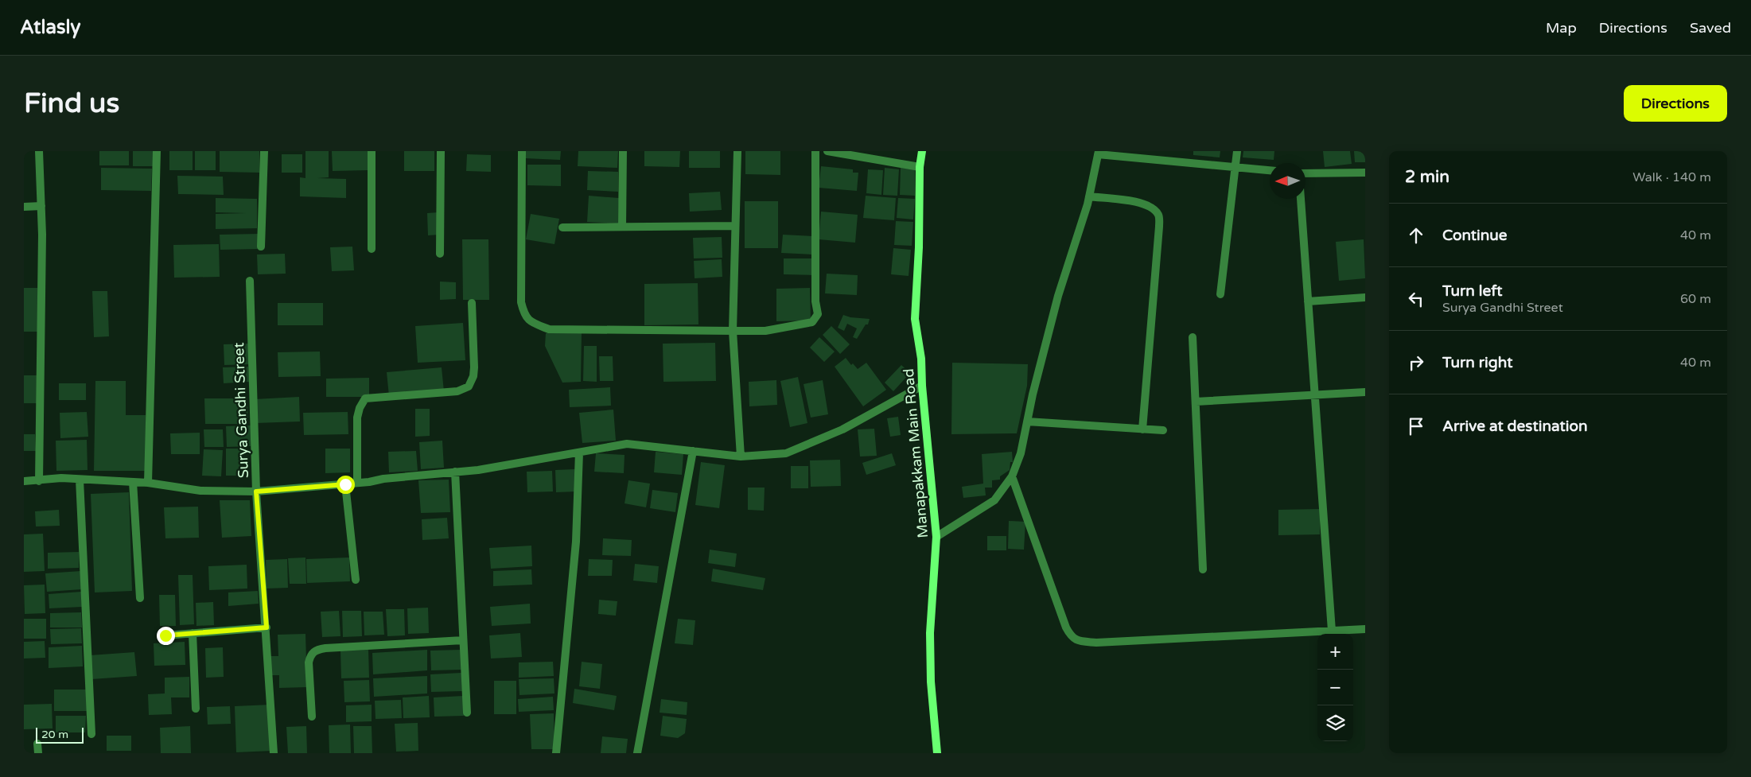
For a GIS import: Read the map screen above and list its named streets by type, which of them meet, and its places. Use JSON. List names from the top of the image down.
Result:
{
  "streets": {
    "main road": ["Manapakkam Main Road"],
    "street": ["Surya Gandhi Street"]
  },
  "scale_bar": "20 m",
  "north": "left",
  "page": {
    "header": "Atlasly",
    "nav": ["Map", "Directions", "Saved"],
    "buttons": "Directions",
    "title": "Find us",
    "heading": ["2 min", "Walk · 140 m"],
    "list": [
      ["Continue", "40 m"],
      ["Turn left", "Surya Gandhi Street", "60 m"],
      ["Turn right", "40 m"],
      "Arrive at destination"
    ],
    "map_buttons": ["+", "−"],
    "scale": "20 m"
  }
}
